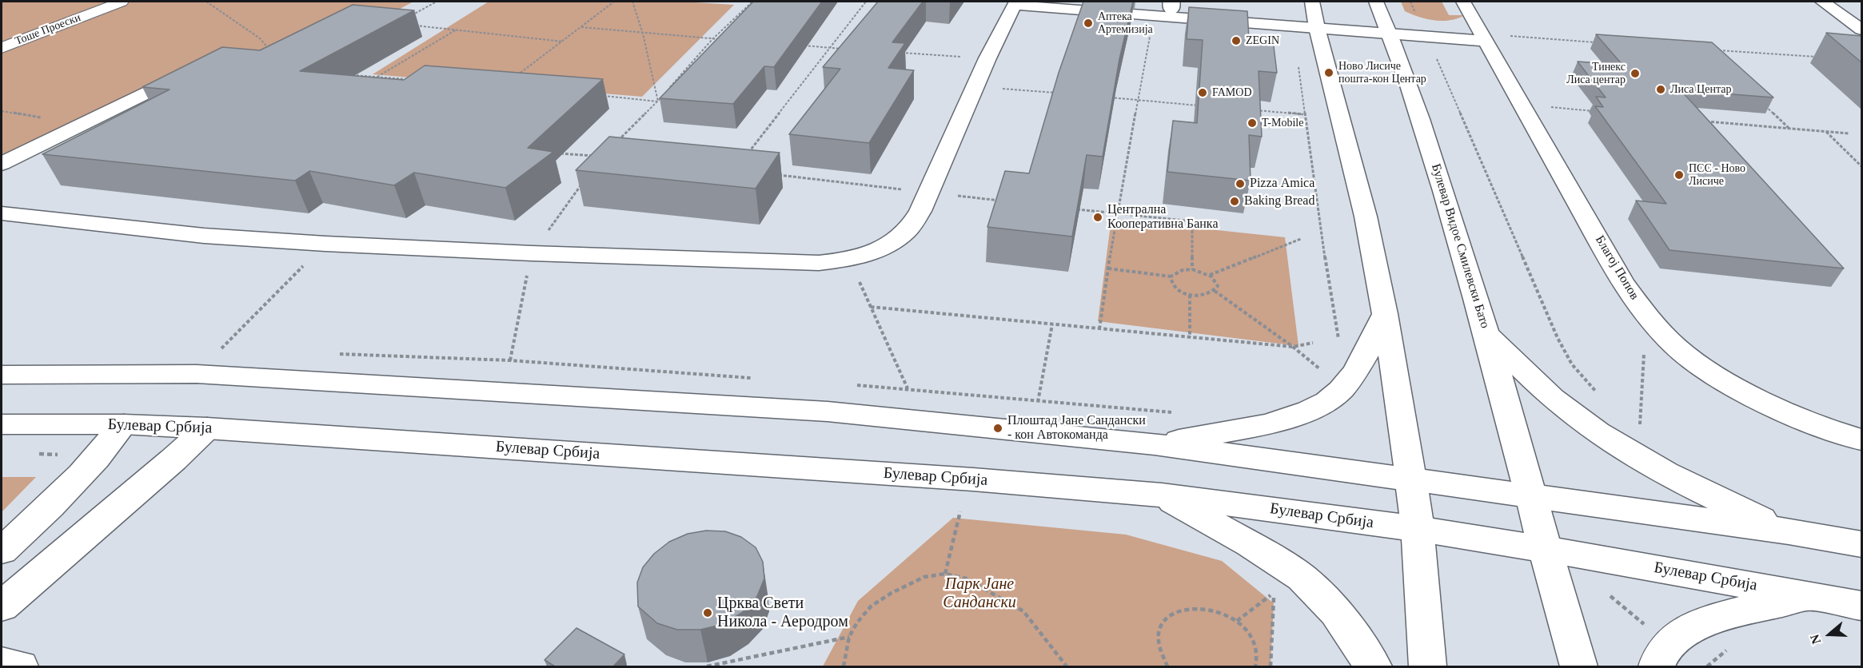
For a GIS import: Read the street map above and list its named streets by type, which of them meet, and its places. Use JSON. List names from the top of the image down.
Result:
{
  "streets": {
    "street": [
      "Тоше Проески",
      "Булевар Видое Смилевски Бато",
      "Благој Попов",
      "Булевар Србија"
    ]
  },
  "crossings": [
    ["Булевар Видое Смилевски Бато", "Булевар Србија"]
  ],
  "parks": ["Парк Јане Сандански"],
  "places": [
    "Аптека Артемизија",
    "ZEGIN",
    "Ново Лисиче пошта-кон Центар",
    "Тинекс Лиса центар",
    "Лиса Центар",
    "FAMOD",
    "T-Mobile",
    "ПСС - Ново Лисиче",
    "Pizza Amica",
    "Baking Bread",
    "Централна Кооперативна Банка",
    "Плоштад Јане Сандански - кон Автокоманда",
    "Црква Свети Никола - Аеродром"
  ],
  "north": "left"
}
